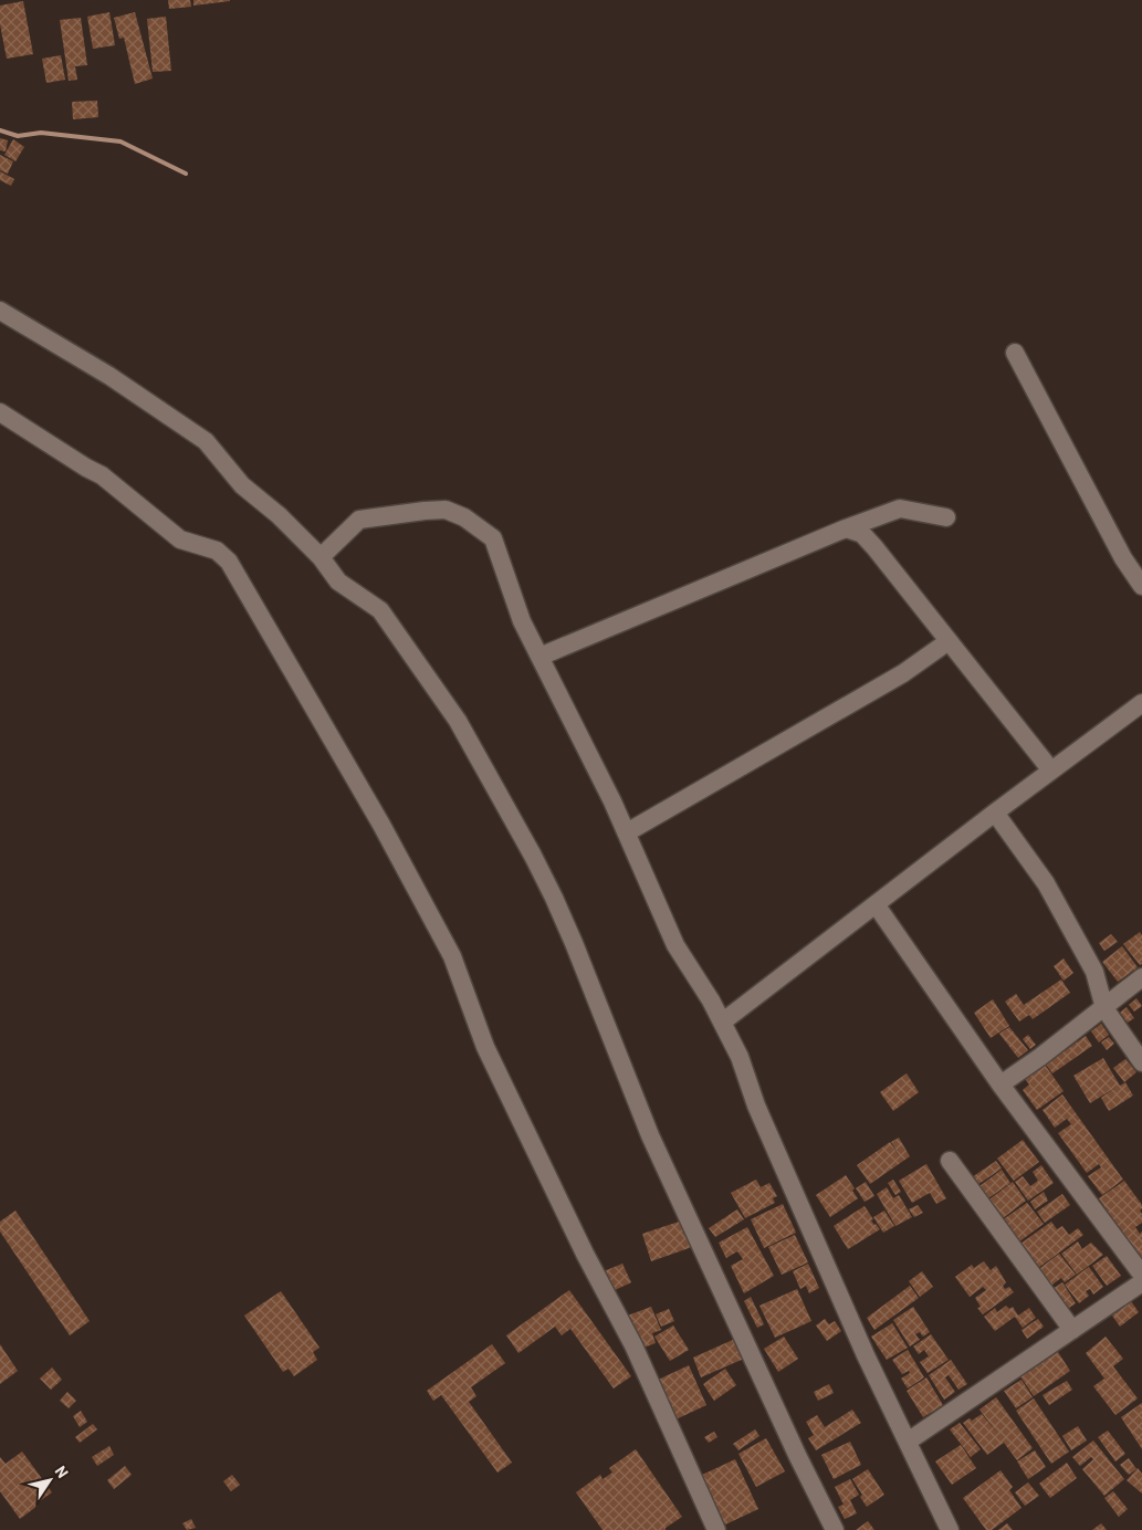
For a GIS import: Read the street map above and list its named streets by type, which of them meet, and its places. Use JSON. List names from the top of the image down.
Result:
{
  "north": "top right"
}
